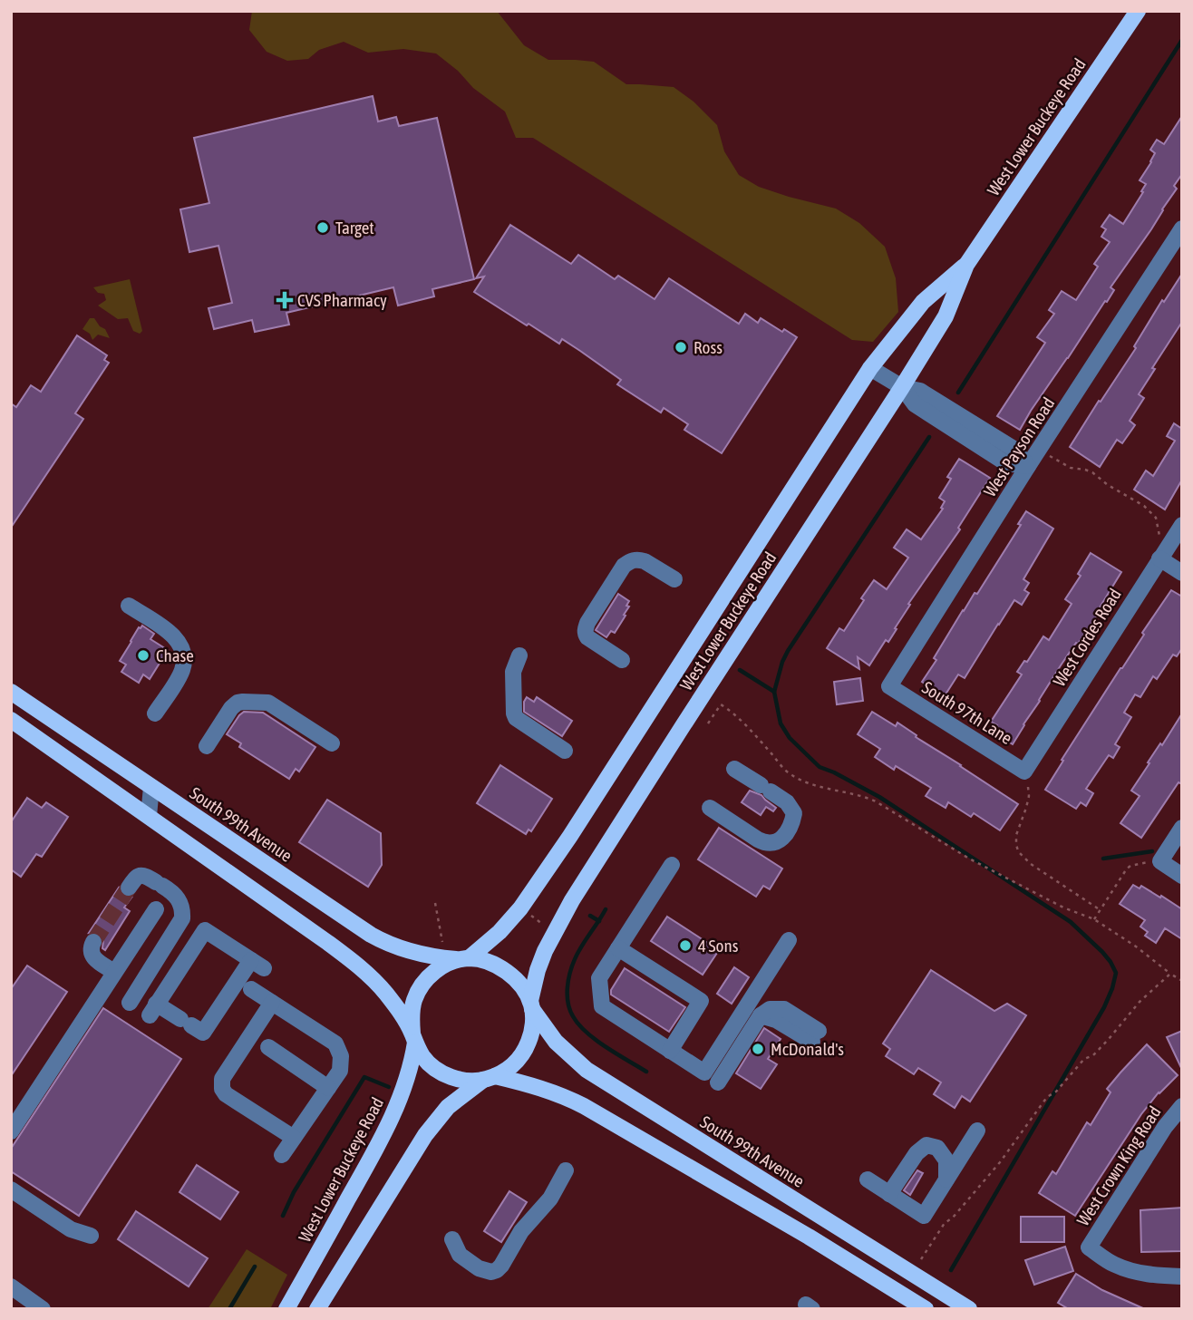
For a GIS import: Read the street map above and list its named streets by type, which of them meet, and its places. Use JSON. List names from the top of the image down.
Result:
{
  "streets": {
    "main road": ["West Lower Buckeye Road", "South 99th Avenue"],
    "street": [
      "West Payson Road",
      "West Cordes Road",
      "South 97th Lane",
      "West Crown King Road"
    ]
  },
  "crossings": [
    ["West Lower Buckeye Road", "South 99th Avenue"],
    ["West Payson Road", "South 97th Lane"],
    ["West Cordes Road", "South 97th Lane"]
  ],
  "places": {
    "other": [
      "Target",
      "Ross",
      "Chase",
      "4 Sons",
      "McDonald's"
    ],
    "health": ["CVS Pharmacy"]
  }
}
